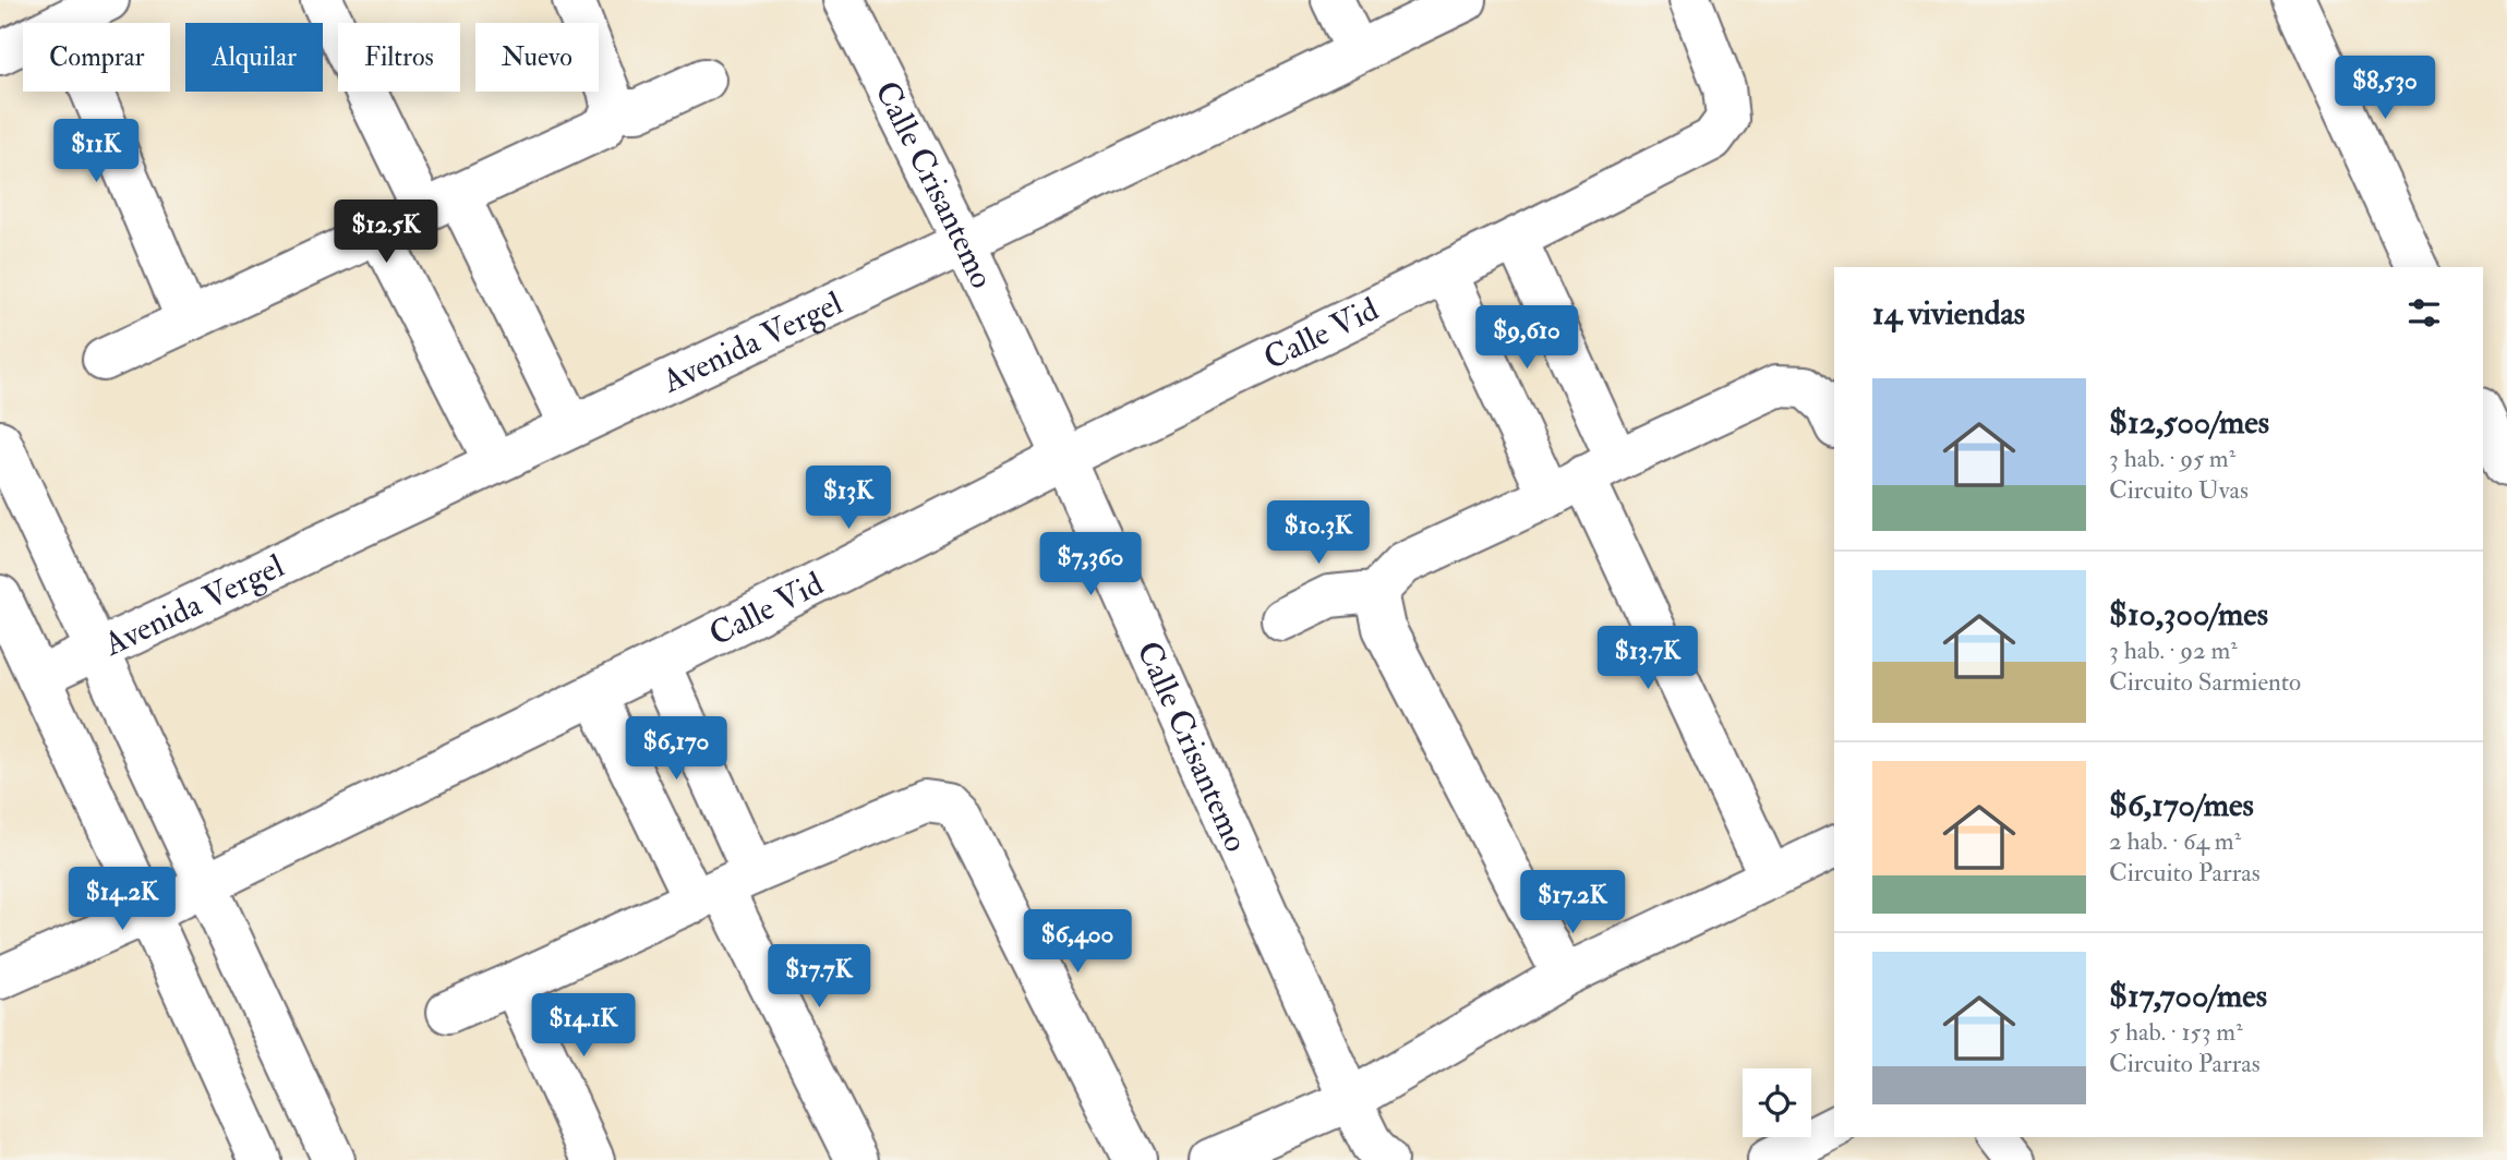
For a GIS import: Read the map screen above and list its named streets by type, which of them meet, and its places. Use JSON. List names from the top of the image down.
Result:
{
  "streets": {
    "street": ["Calle Crisantemo", "Calle Vid", "Avenida Vergel"]
  },
  "crossings": [
    ["Calle Crisantemo", "Calle Vid"],
    ["Calle Crisantemo", "Avenida Vergel"]
  ],
  "page": {
    "chip": [
      "Comprar",
      "Alquilar",
      "Filtros",
      "Nuevo"
    ],
    "price": [
      "$8,530",
      "$11K",
      "$12.5K",
      "$9,610",
      "$13K",
      "$10.3K",
      "$7,360",
      "$13.7K",
      "$6,170",
      "$14.2K",
      "$17.2K",
      "$6,400",
      "$17.7K",
      "$14.1K"
    ],
    "heading": "14 viviendas",
    "list": [
      {
        "name": "$12,500/mes",
        "note": "3 hab. · 95 m² · Circuito Uvas"
      },
      {
        "name": "$10,300/mes",
        "note": "3 hab. · 92 m² · Circuito Sarmiento"
      },
      {
        "name": "$6,170/mes",
        "note": "2 hab. · 64 m² · Circuito Parras"
      },
      {
        "name": "$17,700/mes",
        "note": "5 hab. · 153 m² · Circuito Parras"
      }
    ]
  }
}
